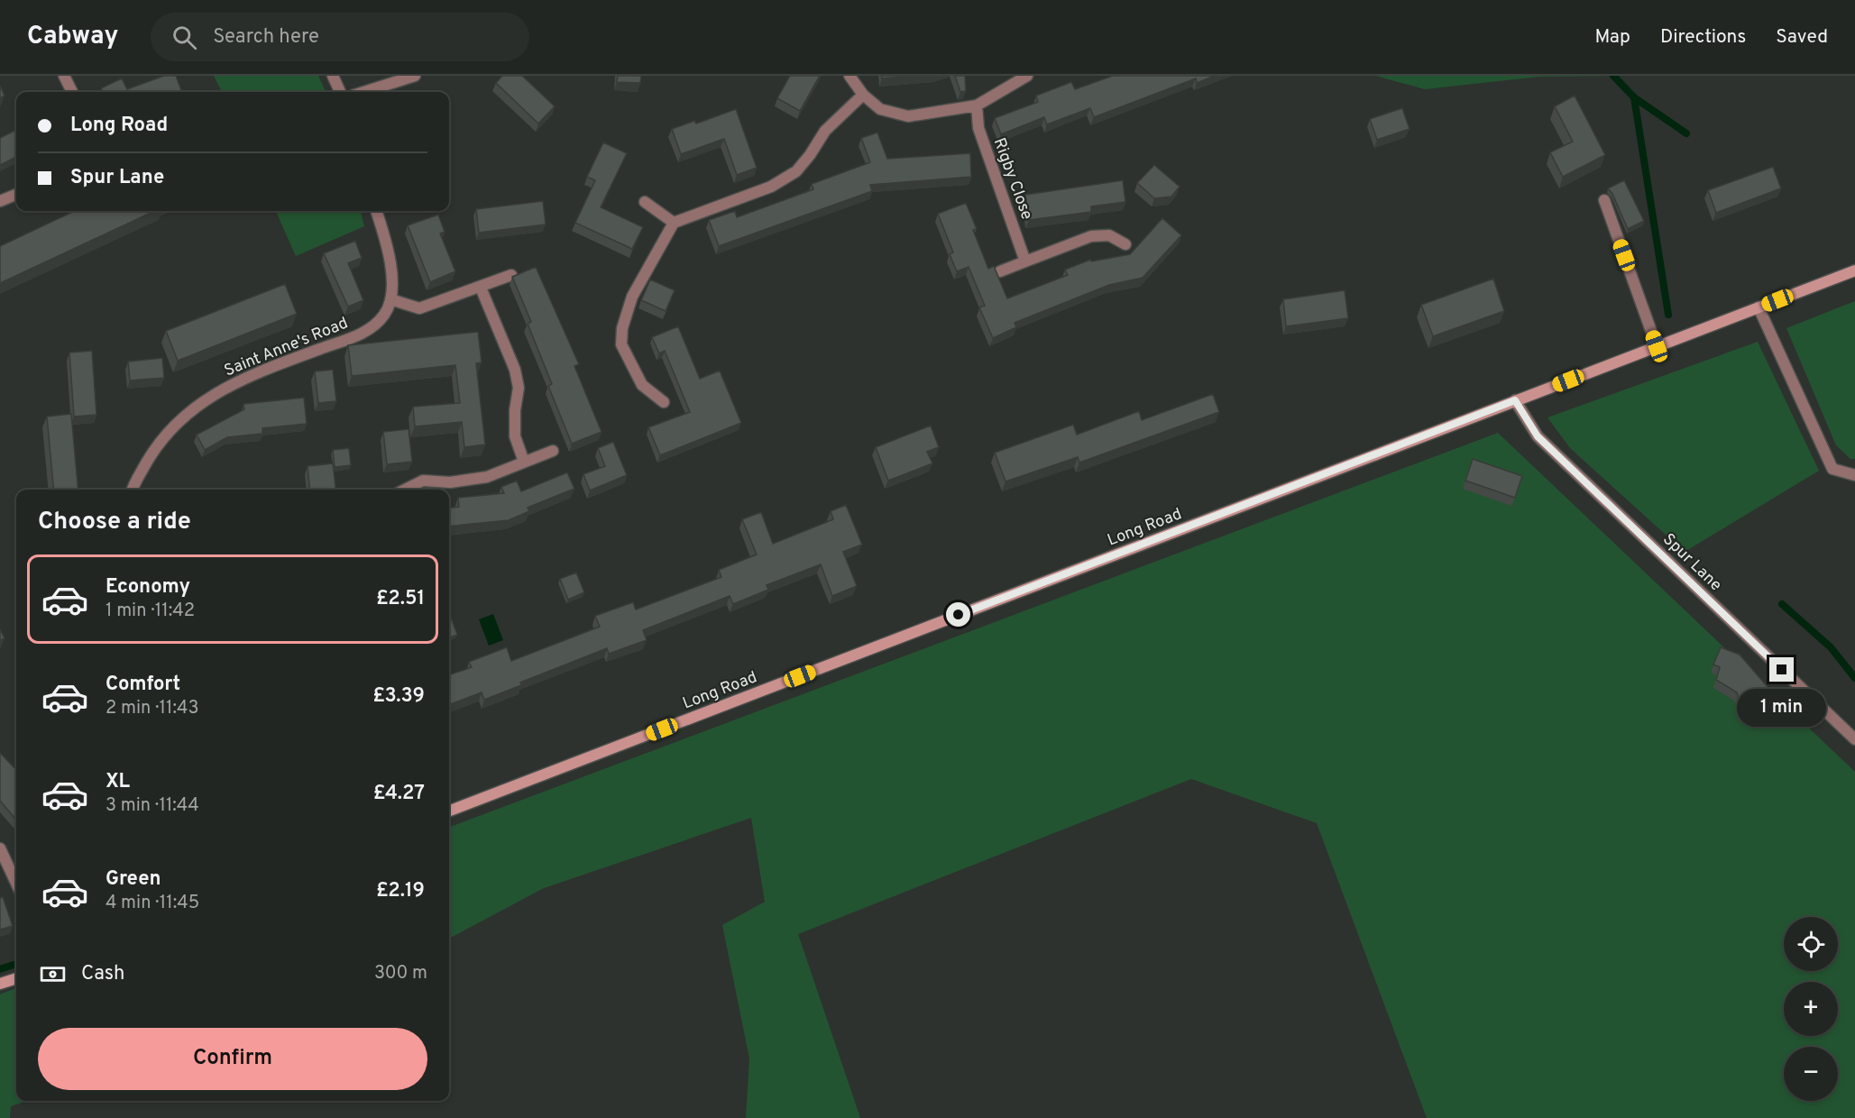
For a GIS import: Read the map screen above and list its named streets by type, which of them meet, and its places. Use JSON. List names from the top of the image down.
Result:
{
  "streets": {
    "street": [
      "Rigby Close",
      "Saint Anne's Road",
      "Long Road",
      "Spur Lane"
    ]
  },
  "crossings": [
    ["Long Road", "Spur Lane"]
  ],
  "page": {
    "header": "Cabway",
    "search": "Search here",
    "nav": ["Map", "Directions", "Saved"],
    "banner": ["Long Road", "Spur Lane"],
    "heading": "Choose a ride",
    "list": [
      {
        "name": "Economy",
        "note": "1 min · 11:42",
        "value": "£2.51"
      },
      {
        "name": "Comfort",
        "note": "2 min · 11:43",
        "value": "£3.39"
      },
      {
        "name": "XL",
        "note": "3 min · 11:44",
        "value": "£4.27"
      },
      {
        "name": "Green",
        "note": "4 min · 11:45",
        "value": "£2.19"
      }
    ],
    "bubble": "1 min",
    "map_buttons": ["+", "−"],
    "pay": ["Cash", "300 m"],
    "buttons": "Confirm"
  }
}
